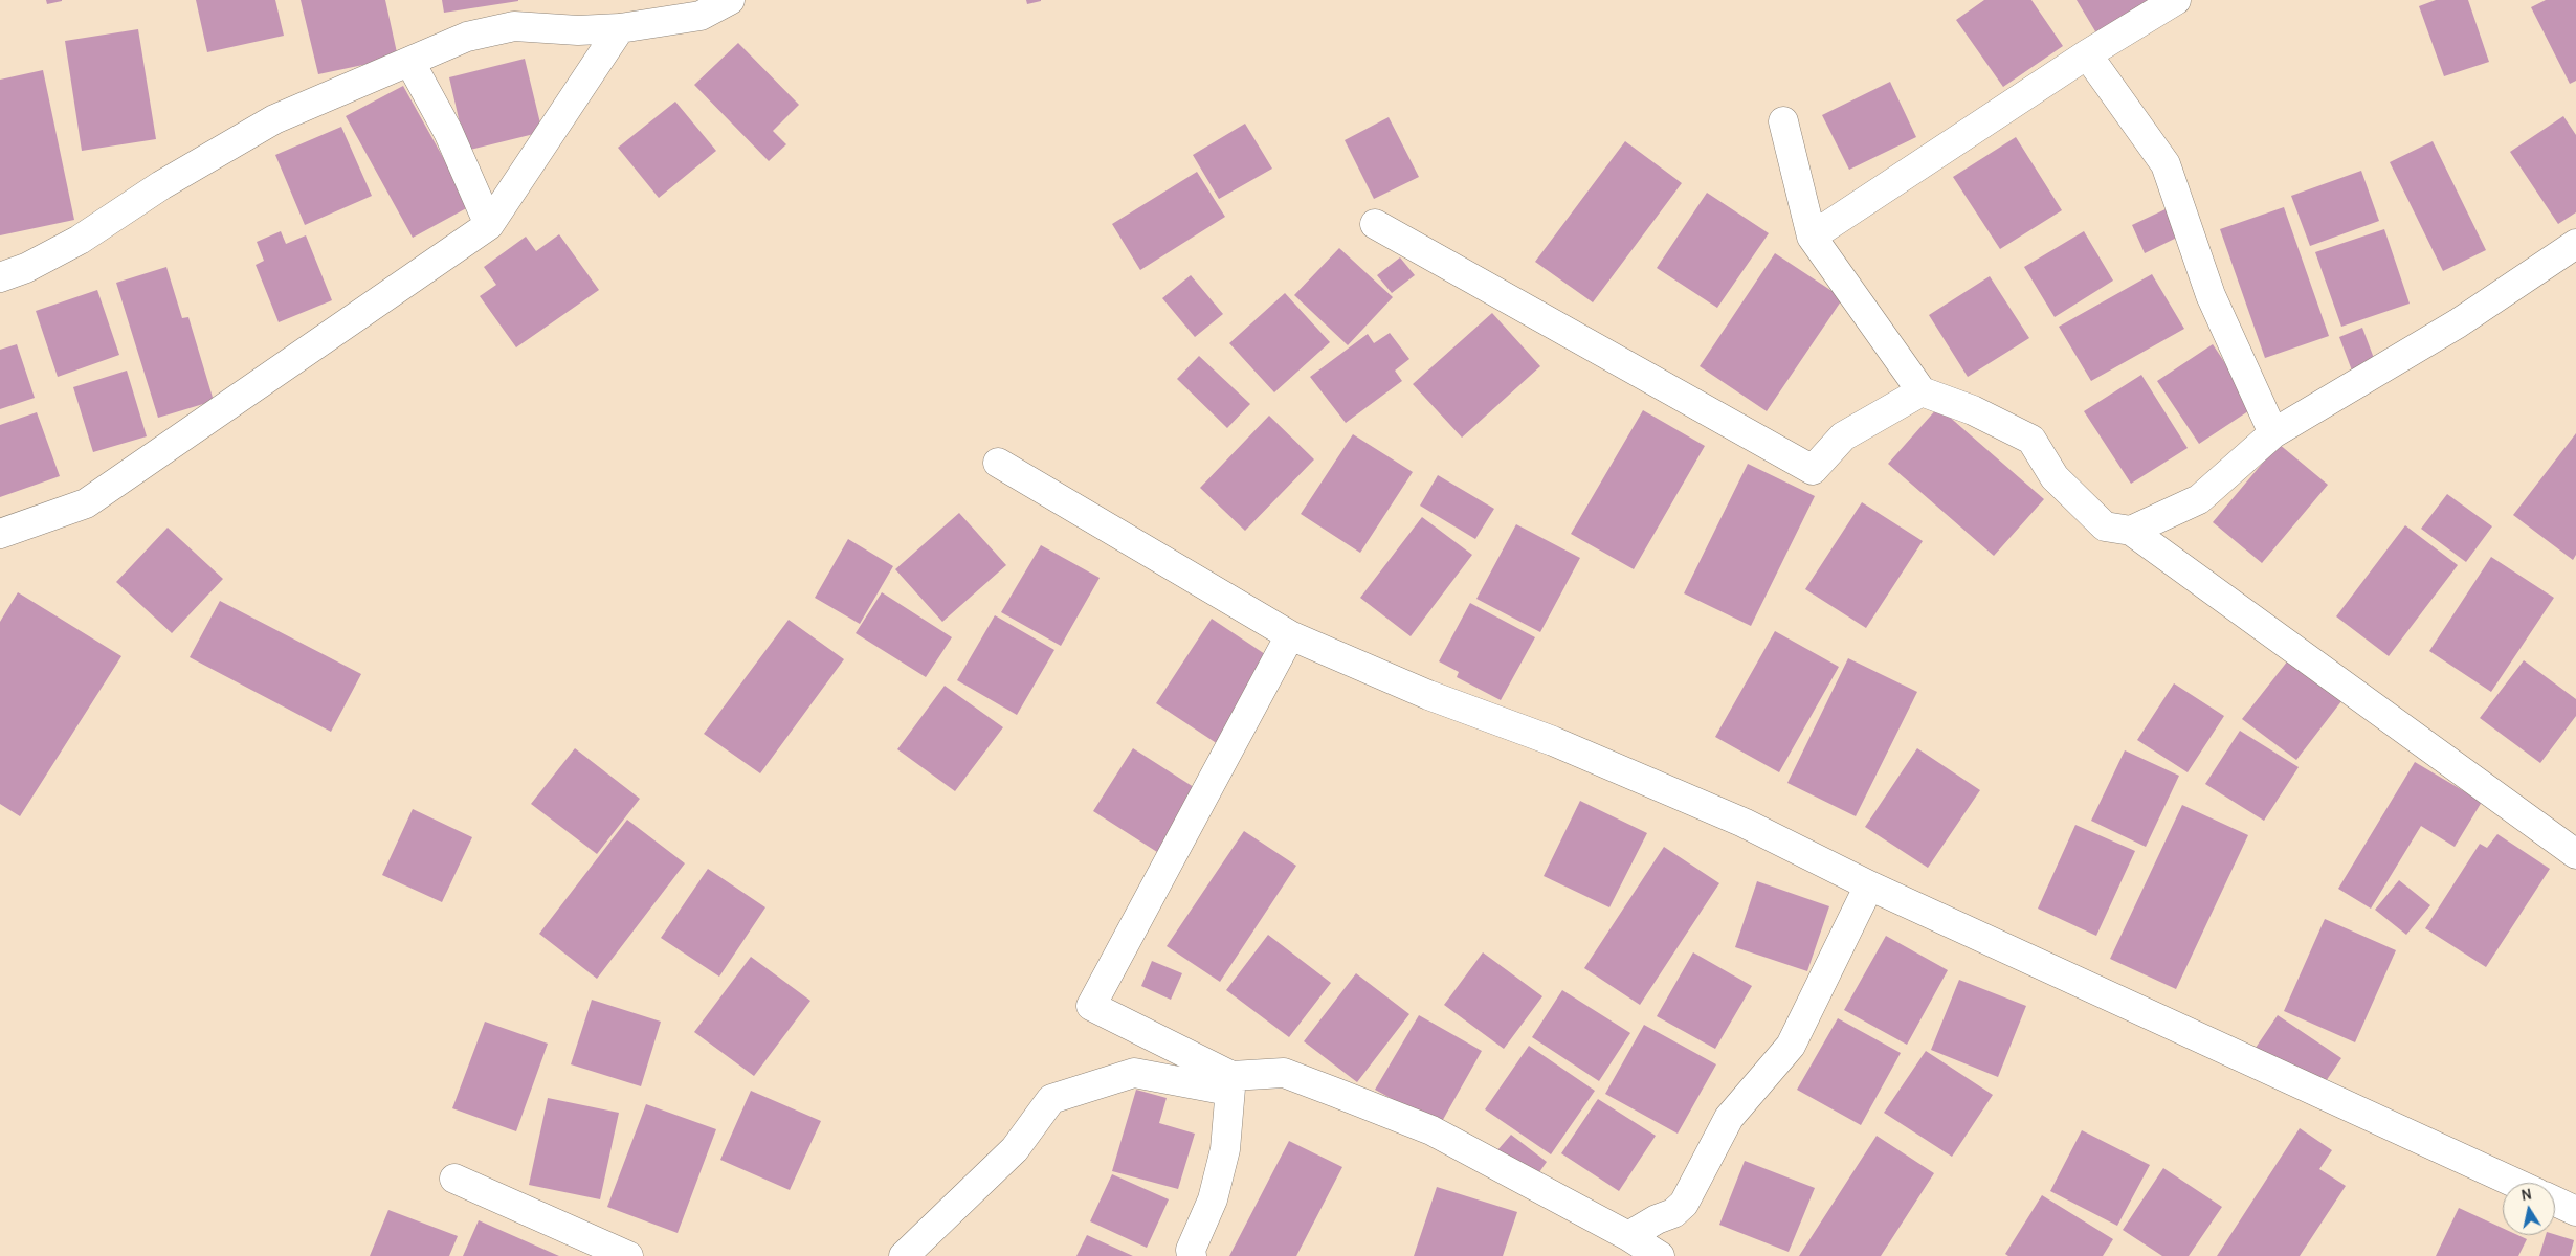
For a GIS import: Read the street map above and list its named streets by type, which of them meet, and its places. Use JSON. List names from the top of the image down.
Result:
{
  "north": "top"
}
